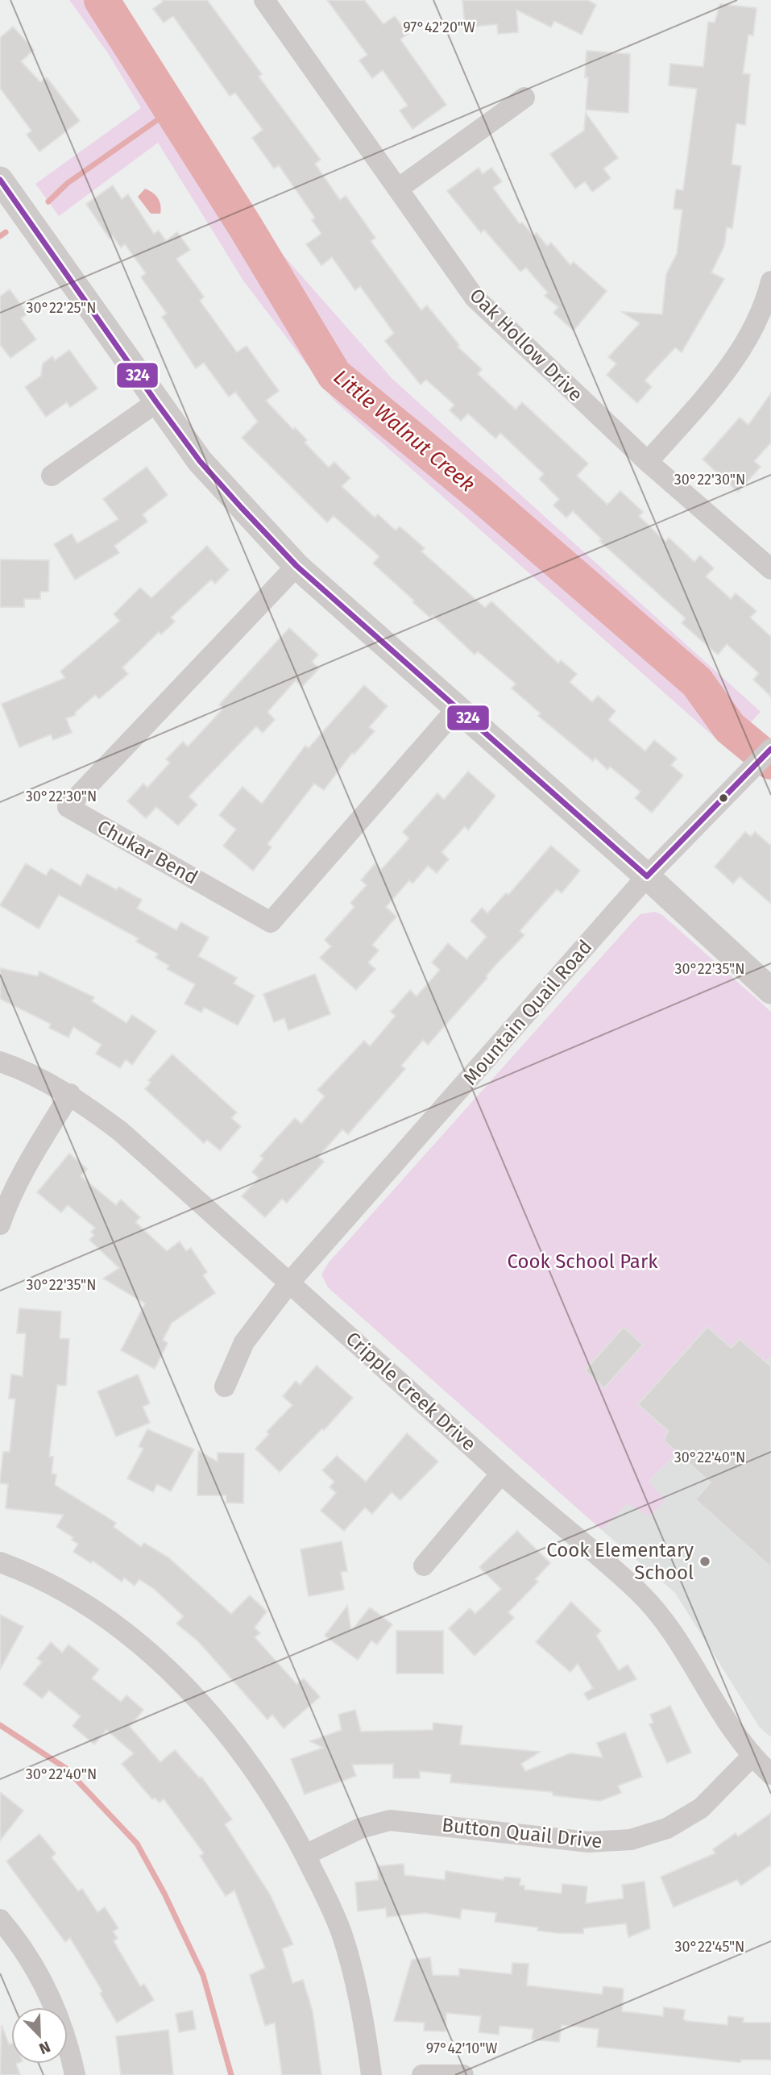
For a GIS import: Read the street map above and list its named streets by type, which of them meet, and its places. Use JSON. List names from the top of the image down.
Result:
{
  "streets": {
    "street": [
      "Oak Hollow Drive",
      "Chukar Bend",
      "Mountain Quail Road",
      "Cripple Creek Drive",
      "Button Quail Drive"
    ]
  },
  "crossings": [
    ["Mountain Quail Road", "Cripple Creek Drive"],
    ["Cripple Creek Drive", "Button Quail Drive"]
  ],
  "water": ["Little Walnut Creek"],
  "parks": ["Cook School Park"],
  "places": ["Cook Elementary School"],
  "lines": ["transit line 324"],
  "north": "bottom right",
  "coordinates": [
    "97°42'20\"W",
    "30°22'25\"N",
    "30°22'30\"N",
    "30°22'35\"N",
    "30°22'40\"N",
    "30°22'45\"N",
    "97°42'10\"W"
  ]
}
